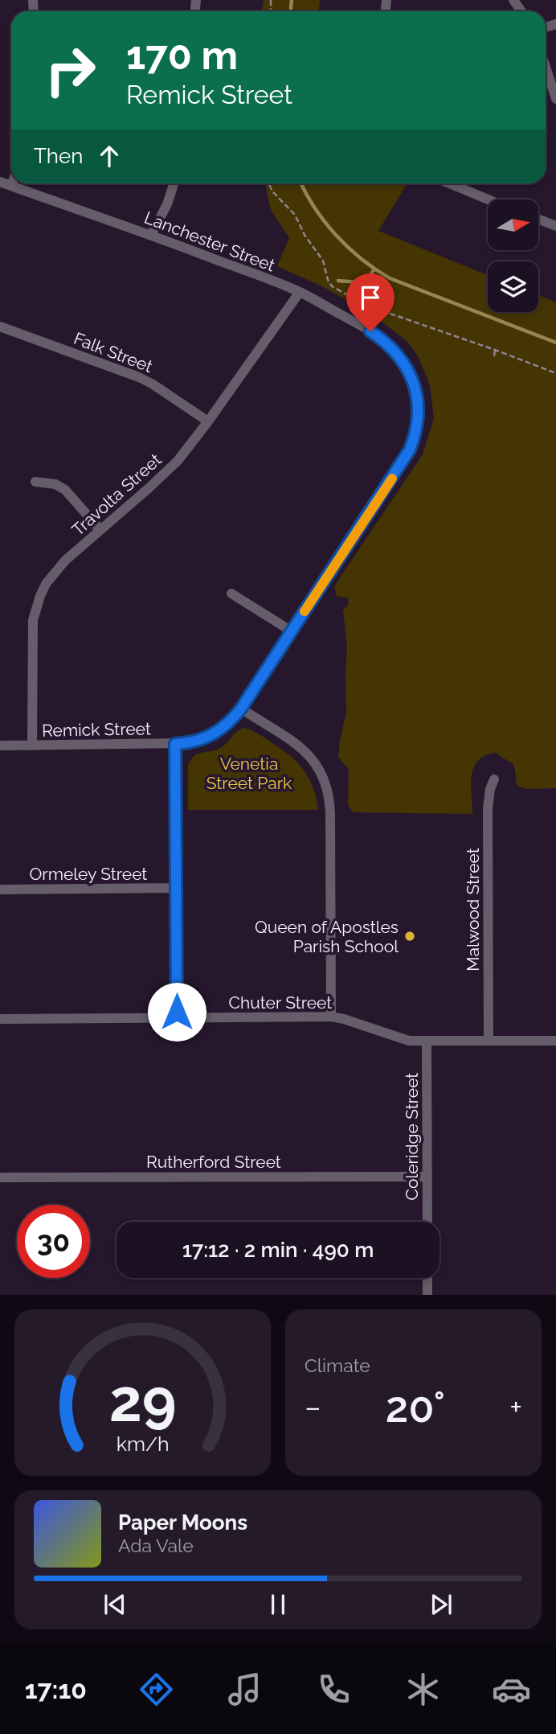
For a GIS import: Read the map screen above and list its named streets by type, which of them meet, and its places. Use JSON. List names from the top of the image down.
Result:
{
  "streets": {
    "street": [
      "Lanchester Street",
      "Falk Street",
      "Travolta Street",
      "Remick Street",
      "Ormeley Street",
      "Malwood Street",
      "Chuter Street",
      "Coleridge Street",
      "Rutherford Street"
    ]
  },
  "crossings": [
    ["Lanchester Street", "Travolta Street"],
    ["Lanchester Street", "Remick Street"],
    ["Falk Street", "Travolta Street"],
    ["Travolta Street", "Remick Street"],
    ["Malwood Street", "Chuter Street"],
    ["Chuter Street", "Coleridge Street"],
    ["Coleridge Street", "Rutherford Street"]
  ],
  "parks": ["Venetia Street Park"],
  "places": ["Queen of Apostles Parish School"],
  "north": "right",
  "page": {
    "turn": ["170 m", "Remick Street"],
    "then": "Then",
    "limit": "30",
    "trip": "17:12 · 2 min · 490 m",
    "tile": "Climate",
    "heat": ["−", "20°", "+"],
    "song": ["Paper Moons", "Ada Vale"],
    "tabs": "17:10",
    "gauge": ["29", "km/h"]
  }
}
